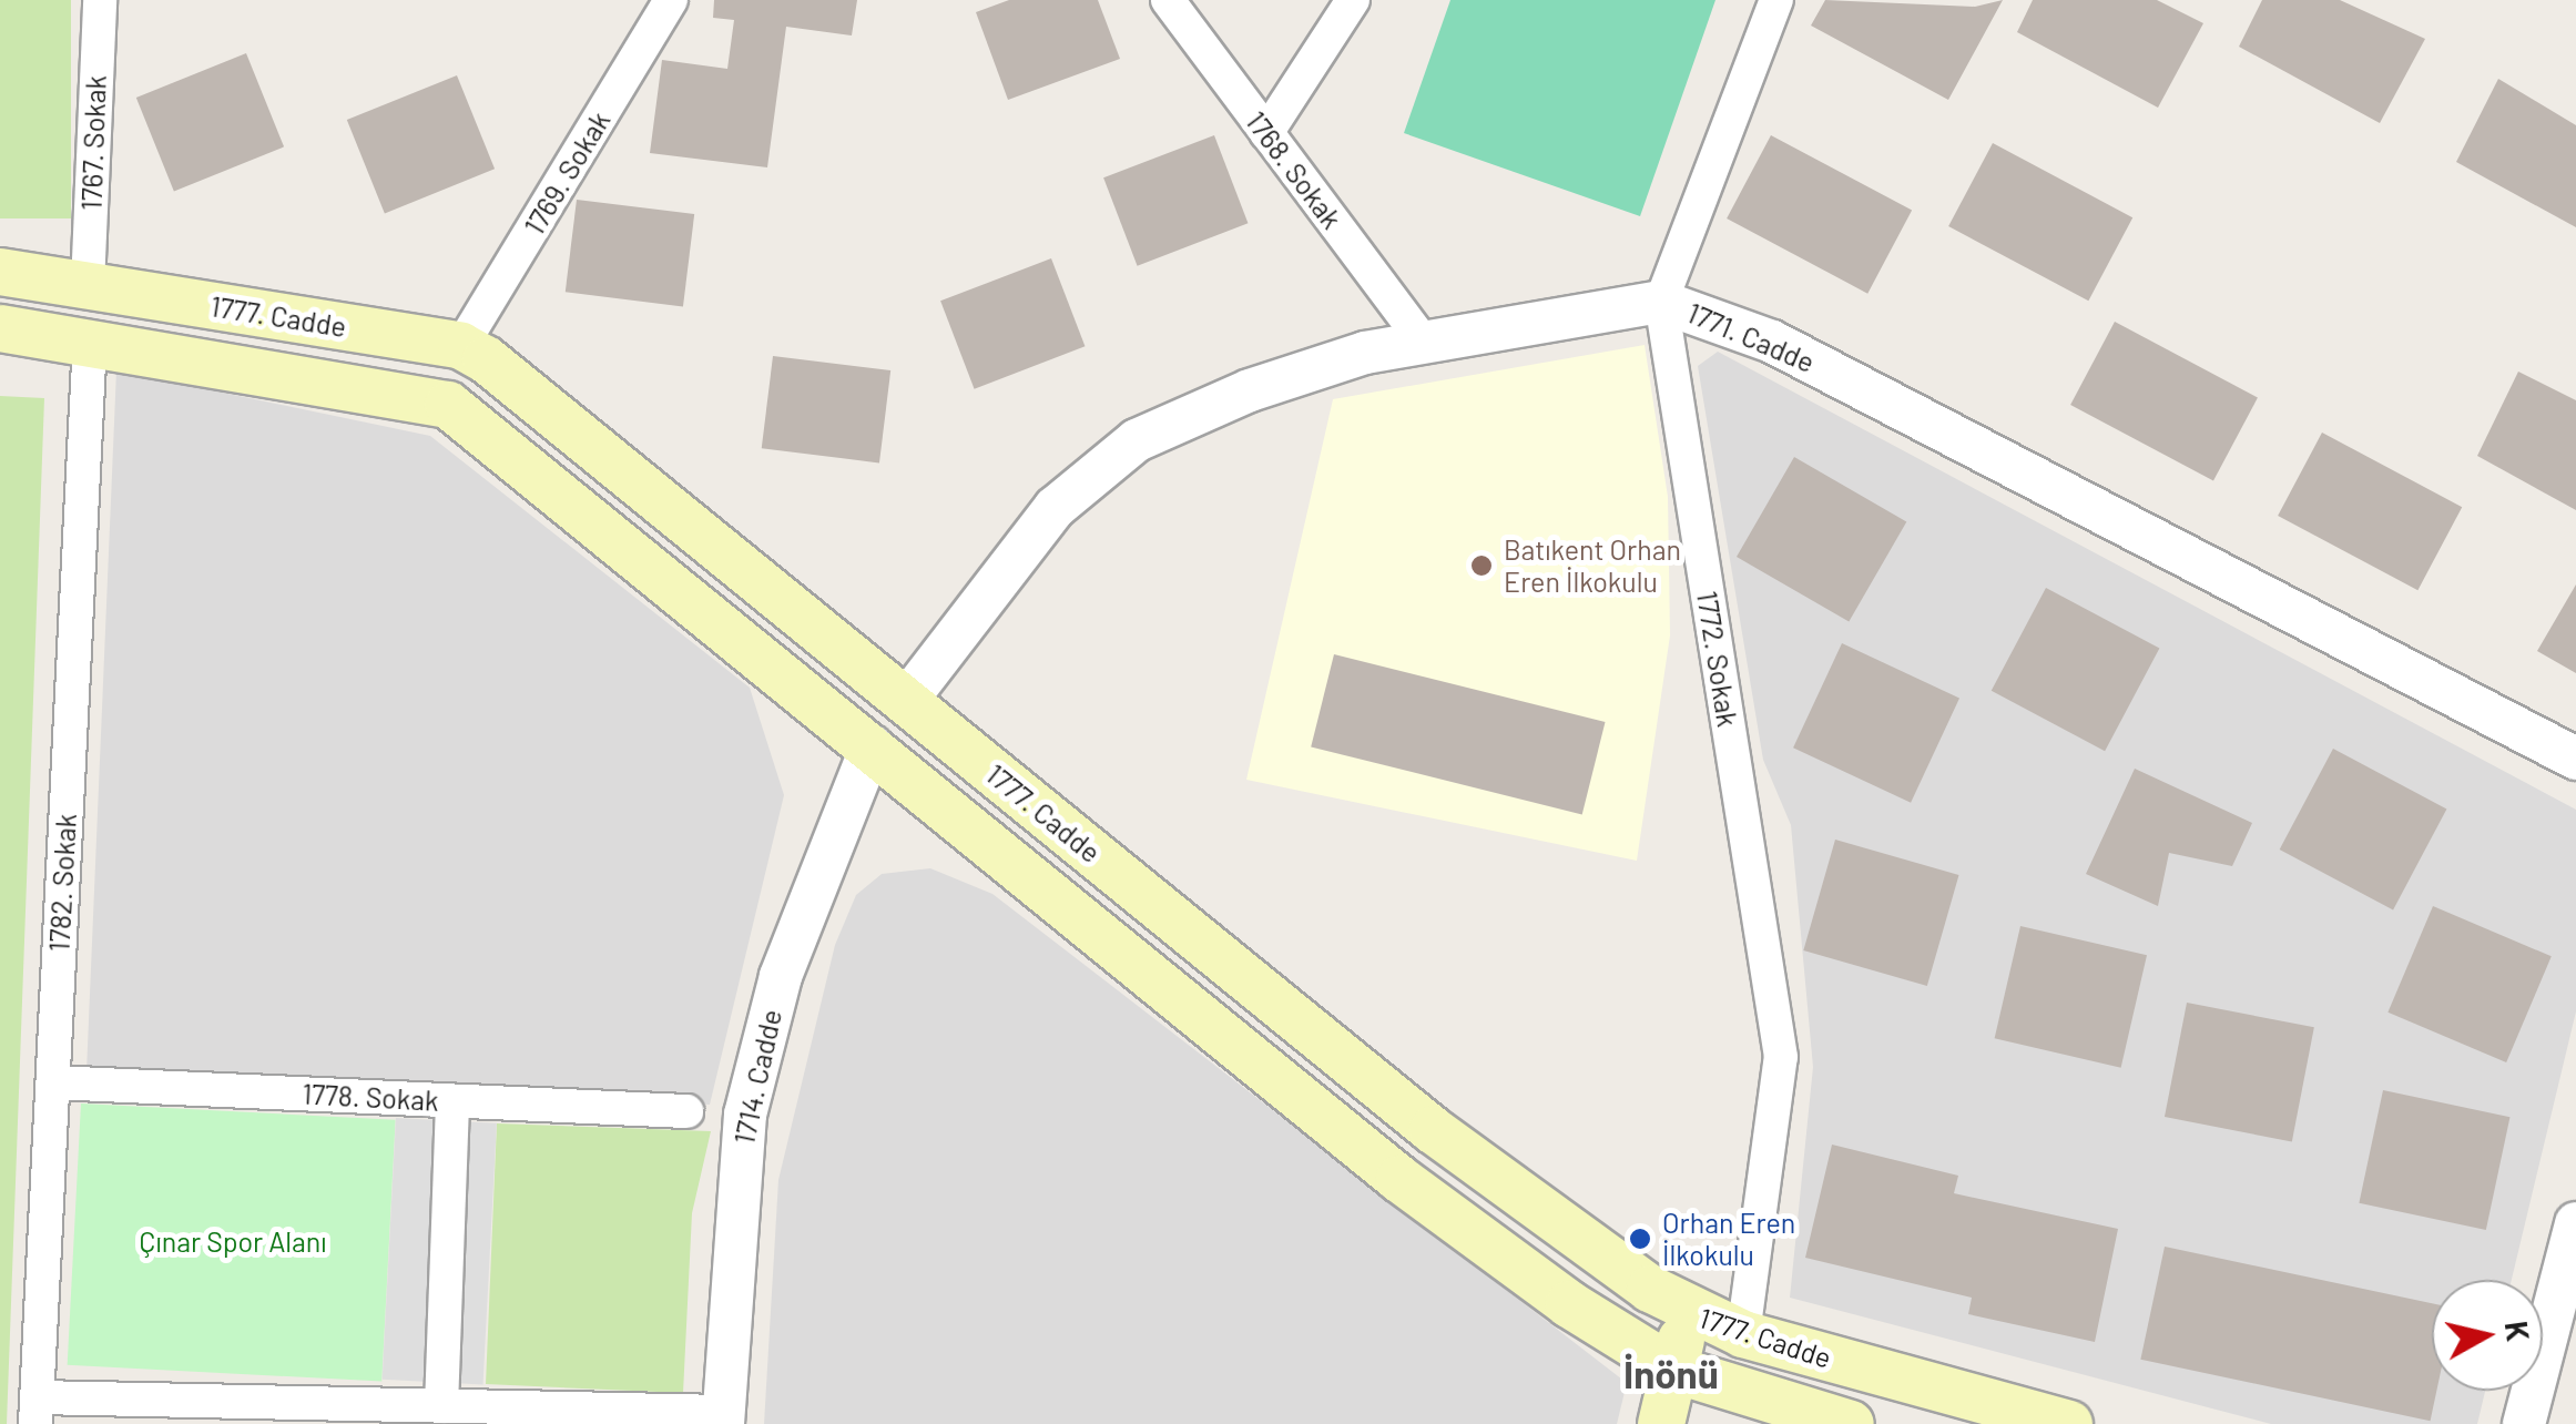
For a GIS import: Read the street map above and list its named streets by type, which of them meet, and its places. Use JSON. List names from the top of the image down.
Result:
{
  "streets": {
    "main road": ["1777. Cadde"],
    "street": [
      "1767. Sokak",
      "1768. Sokak",
      "1769. Sokak",
      "1771. Cadde",
      "1772. Sokak",
      "1782. Sokak",
      "1714. Cadde",
      "1778. Sokak"
    ]
  },
  "crossings": [
    ["1767. Sokak", "1777. Cadde"],
    ["1768. Sokak", "1771. Cadde"],
    ["1769. Sokak", "1777. Cadde"],
    ["1777. Cadde", "1771. Cadde"],
    ["1777. Cadde", "1772. Sokak"],
    ["1777. Cadde", "1782. Sokak"],
    ["1777. Cadde", "1714. Cadde"],
    ["1771. Cadde", "1772. Sokak"],
    ["1782. Sokak", "1778. Sokak"]
  ],
  "districts": ["İnönü"],
  "parks": ["Çınar Spor Alanı"],
  "places": ["Batıkent Orhan Eren İlkokulu", "Orhan Eren İlkokulu"],
  "north": "right"
}
